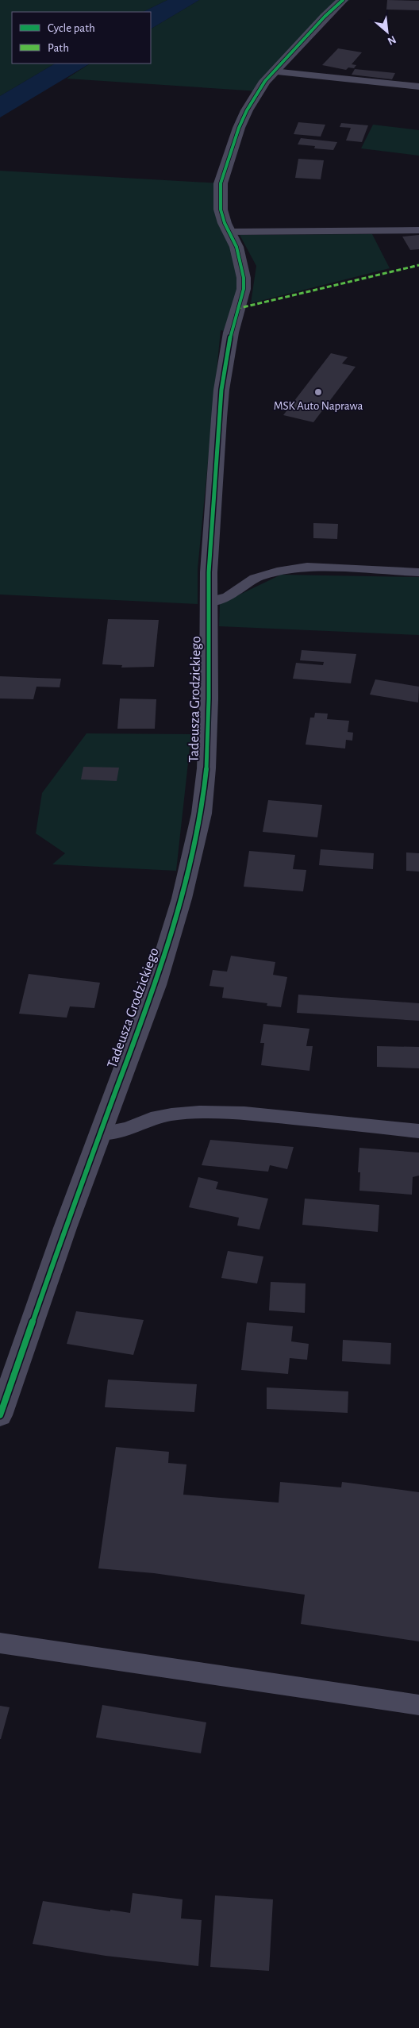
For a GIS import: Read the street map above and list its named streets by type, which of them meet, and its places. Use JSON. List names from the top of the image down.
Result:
{
  "streets": {
    "street": ["Tadeusza Grodzickiego"]
  },
  "places": ["MSK Auto Naprawa"],
  "legend": ["Cycle path", "Path"],
  "north": "bottom right"
}
